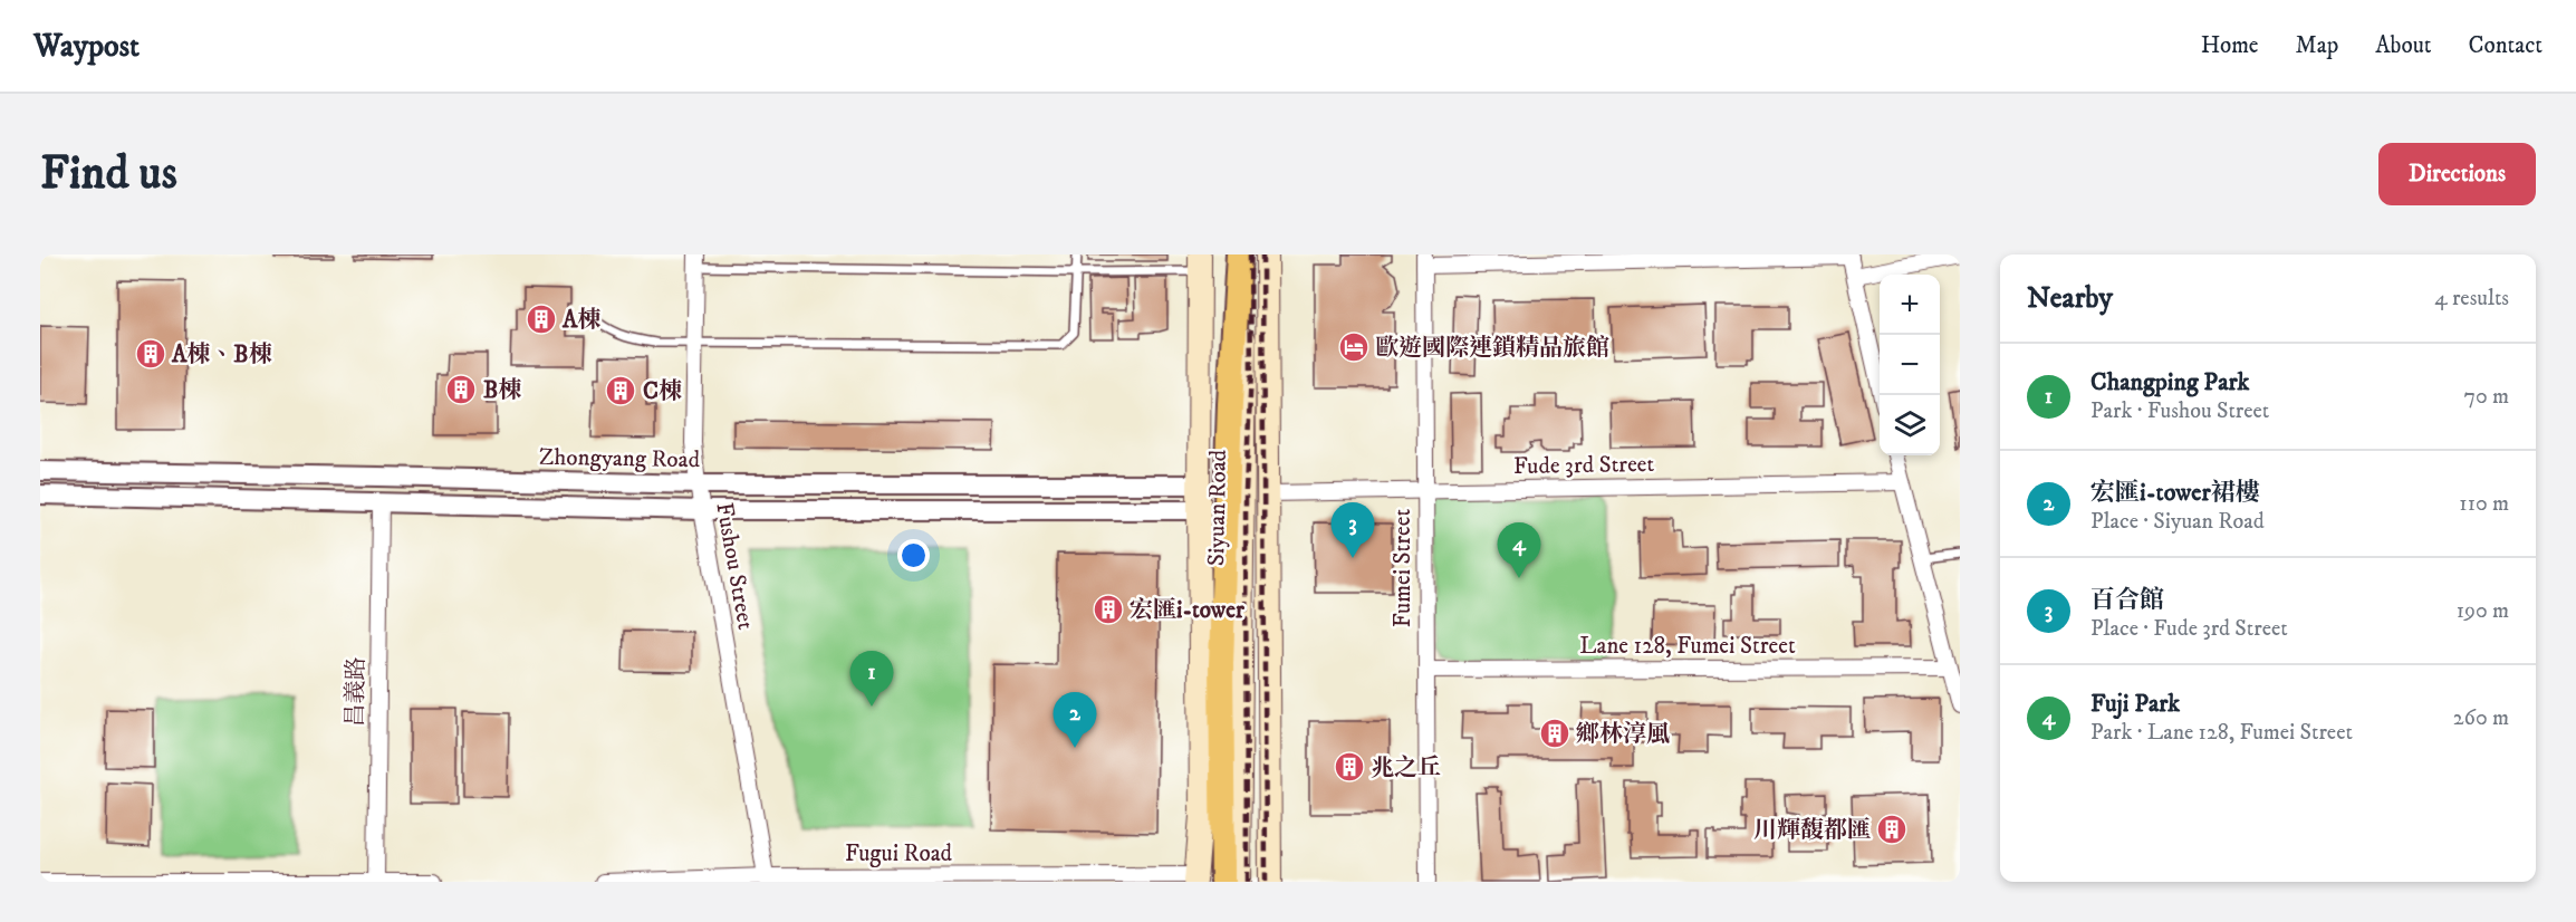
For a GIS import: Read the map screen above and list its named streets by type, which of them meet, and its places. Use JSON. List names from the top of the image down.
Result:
{
  "streets": {
    "main road": ["Siyuan Road"],
    "street": [
      "Zhongyang Road",
      "Fude 3rd Street",
      "Fushou Street",
      "Fumei Street",
      "Lane 128, Fumei Street",
      "昌義路",
      "Fugui Road"
    ]
  },
  "crossings": [
    ["Zhongyang Road", "Siyuan Road"],
    ["Zhongyang Road", "Fushou Street"],
    ["Fude 3rd Street", "Fumei Street"],
    ["Siyuan Road", "Fugui Road"],
    ["Fushou Street", "Fugui Road"],
    ["Fumei Street", "Lane 128, Fumei Street"]
  ],
  "places": {
    "building": [
      "A棟",
      "A棟、B棟",
      "B棟",
      "C棟",
      "宏匯i-tower",
      "鄉林淳風",
      "兆之丘",
      "川輝馥都匯"
    ],
    "hotel": ["歐遊國際連鎖精品旅館"]
  },
  "page": {
    "header": "Waypost",
    "nav": [
      "Home",
      "Map",
      "About",
      "Contact"
    ],
    "buttons": "Directions",
    "title": "Find us",
    "heading": ["Nearby", "4 results"],
    "map_buttons": ["+", "−"],
    "list": [
      {
        "mark": "1",
        "name": "Changping Park",
        "note": "Park · Fushou Street",
        "value": "70 m"
      },
      {
        "mark": "2",
        "name": "宏匯i-tower裙樓",
        "note": "Place · Siyuan Road",
        "value": "110 m"
      },
      {
        "mark": "3",
        "name": "百合館",
        "note": "Place · Fude 3rd Street",
        "value": "190 m"
      },
      {
        "mark": "4",
        "name": "Fuji Park",
        "note": "Park · Lane 128, Fumei Street",
        "value": "260 m"
      }
    ],
    "pins": [
      "3",
      "4",
      "1",
      "2"
    ]
  }
}
